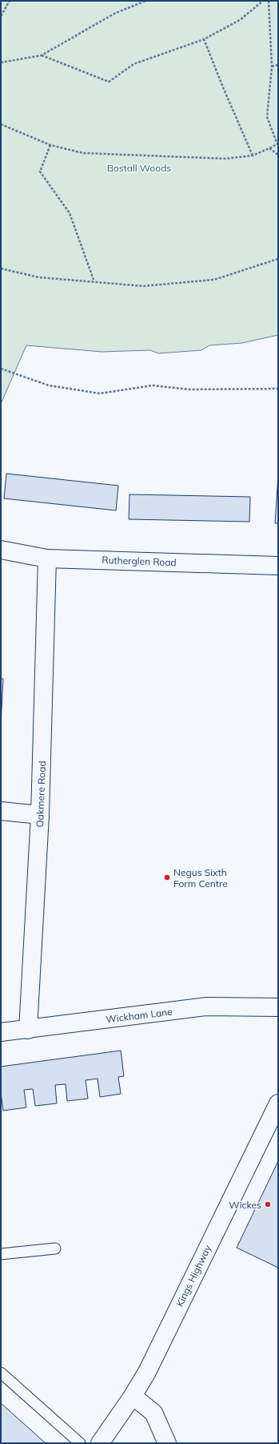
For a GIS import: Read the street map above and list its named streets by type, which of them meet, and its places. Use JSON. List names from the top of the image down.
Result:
{
  "streets": {
    "street": [
      "Rutherglen Road",
      "Oakmere Road",
      "Wickham Lane",
      "Kings Highway"
    ]
  },
  "crossings": [
    ["Rutherglen Road", "Oakmere Road"],
    ["Oakmere Road", "Wickham Lane"]
  ],
  "parks": ["Bostall Woods"],
  "places": ["Negus Sixth Form Centre", "Wickes"]
}
